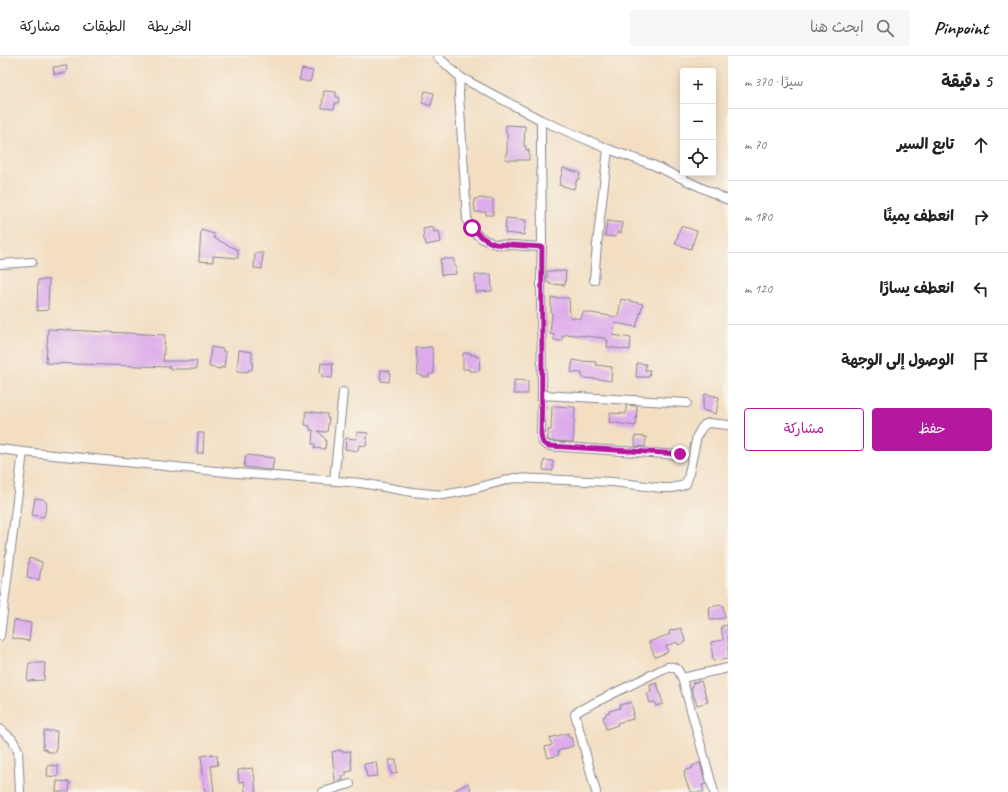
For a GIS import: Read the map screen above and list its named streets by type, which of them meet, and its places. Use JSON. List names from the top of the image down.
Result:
{
  "page": {
    "header": "Pinpoint",
    "search": "ابحث هنا",
    "nav": ["الخريطة", "الطبقات", "مشاركة"],
    "heading": ["5 دقيقة", "سيرًا · 370 m"],
    "map_buttons": ["+", "−"],
    "list": [
      ["تابع السير", "70 m"],
      ["انعطف يمينًا", "180 m"],
      ["انعطف يسارًا", "120 m"],
      "الوصول إلى الوجهة"
    ],
    "buttons": ["حفظ", "مشاركة"]
  }
}
